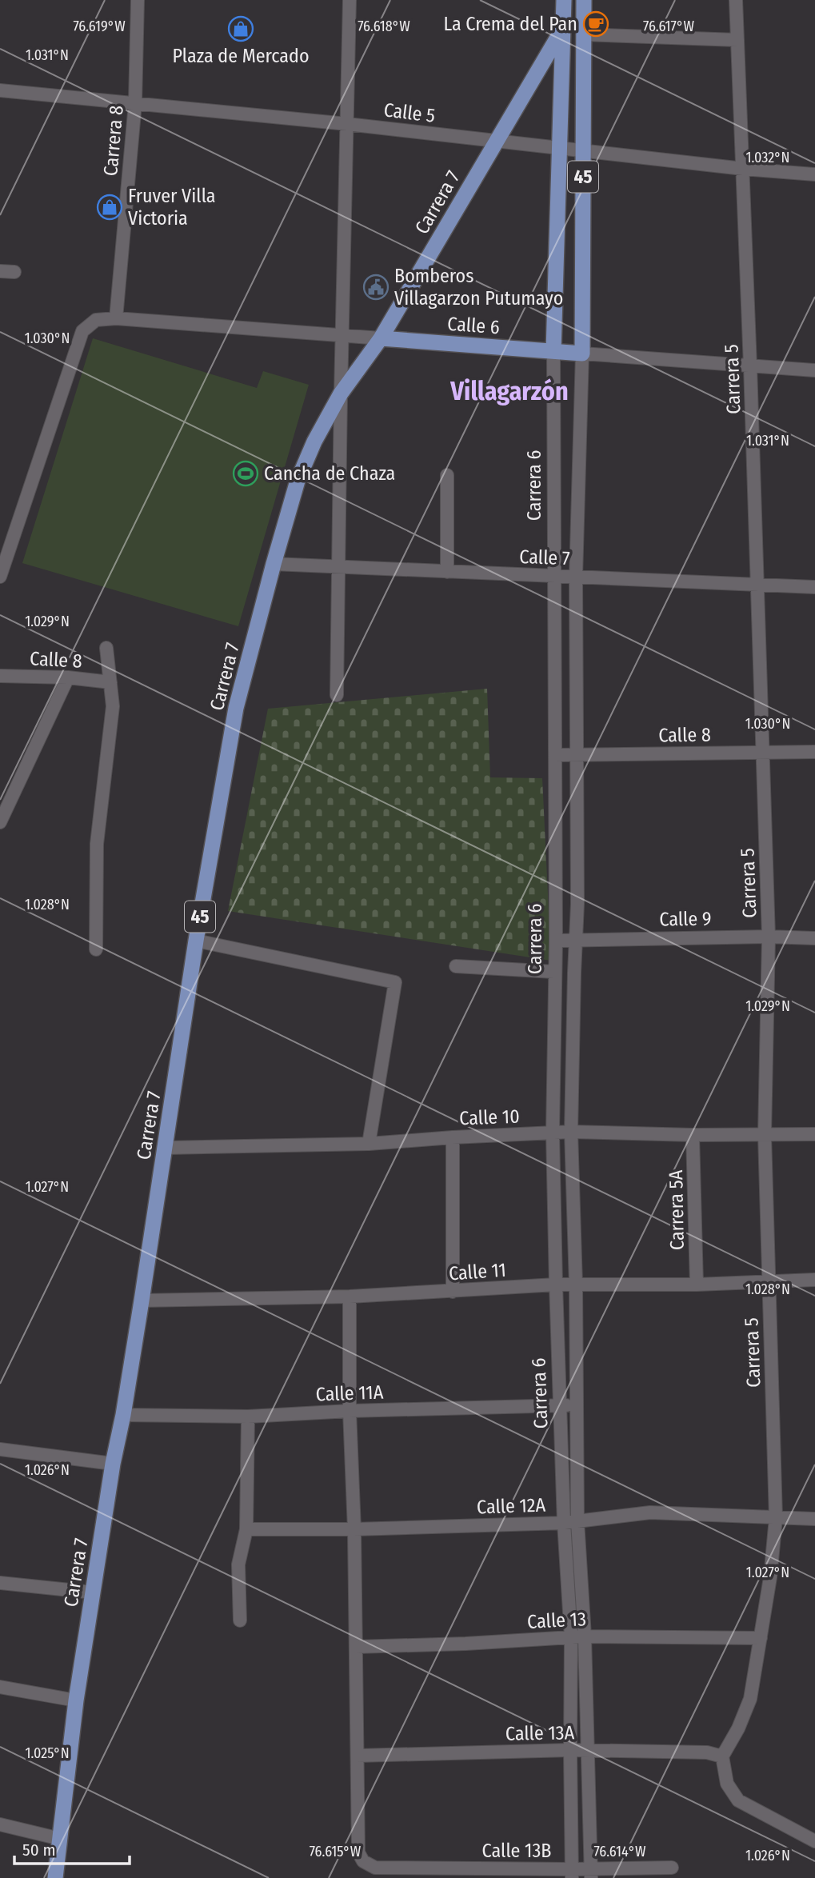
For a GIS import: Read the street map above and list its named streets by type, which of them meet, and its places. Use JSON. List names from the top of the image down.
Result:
{
  "streets": {
    "main road": [
      "45",
      "Carrera 7",
      "Calle 6",
      "Carrera 6"
    ],
    "street": [
      "Calle 5",
      "Carrera 8",
      "Carrera 5",
      "Calle 7",
      "Calle 8",
      "Calle 9",
      "Calle 10",
      "Carrera 5A",
      "Calle 11",
      "Calle 11A",
      "Calle 12A",
      "Calle 13",
      "Calle 13A",
      "Calle 13B"
    ]
  },
  "crossings": [
    ["Calle 5", "Carrera 8"],
    ["Calle 5", "Carrera 7"],
    ["Calle 5", "Carrera 5"],
    ["Calle 5", "Carrera 6"],
    ["Carrera 8", "Calle 6"],
    ["Carrera 7", "Calle 6"],
    ["Carrera 7", "Carrera 6"],
    ["Carrera 7", "Calle 7"],
    ["Carrera 7", "Calle 10"],
    ["Carrera 7", "Calle 11"],
    ["Carrera 7", "Calle 11A"],
    ["Calle 6", "Carrera 5"],
    ["Calle 6", "Carrera 6"],
    ["Carrera 5", "Calle 7"],
    ["Carrera 5", "Calle 8"],
    ["Carrera 5", "Calle 9"],
    ["Carrera 5", "Calle 10"],
    ["Carrera 5", "Calle 11"],
    ["Carrera 5", "Calle 12A"],
    ["Carrera 5", "Calle 13"],
    ["Carrera 5", "Calle 13A"],
    ["Carrera 6", "Calle 7"],
    ["Carrera 6", "Calle 8"],
    ["Carrera 6", "Calle 9"],
    ["Carrera 6", "Calle 10"],
    ["Carrera 6", "Calle 11"],
    ["Carrera 6", "Calle 11A"],
    ["Carrera 6", "Calle 12A"],
    ["Carrera 6", "Calle 13"],
    ["Carrera 6", "Calle 13A"],
    ["Carrera 6", "Calle 13B"],
    ["Calle 10", "Carrera 5A"],
    ["Carrera 5A", "Calle 11"],
    ["Calle 13A", "Calle 13B"]
  ],
  "districts": ["Villagarzón"],
  "places": {
    "cafe": ["La Crema del Pan"],
    "shop": ["Plaza de Mercado", "Fruver Villa Victoria"],
    "public building": ["Bomberos Villagarzon Putumayo"],
    "sports": ["Cancha de Chaza"]
  },
  "scale_bar": "50 m",
  "coordinates": [
    "76.619°W",
    "76.618°W",
    "76.617°W",
    "1.031°N",
    "1.032°N",
    "1.030°N",
    "1.029°N",
    "1.028°N",
    "1.027°N",
    "1.026°N",
    "1.025°N",
    "76.615°W",
    "76.614°W"
  ]
}
